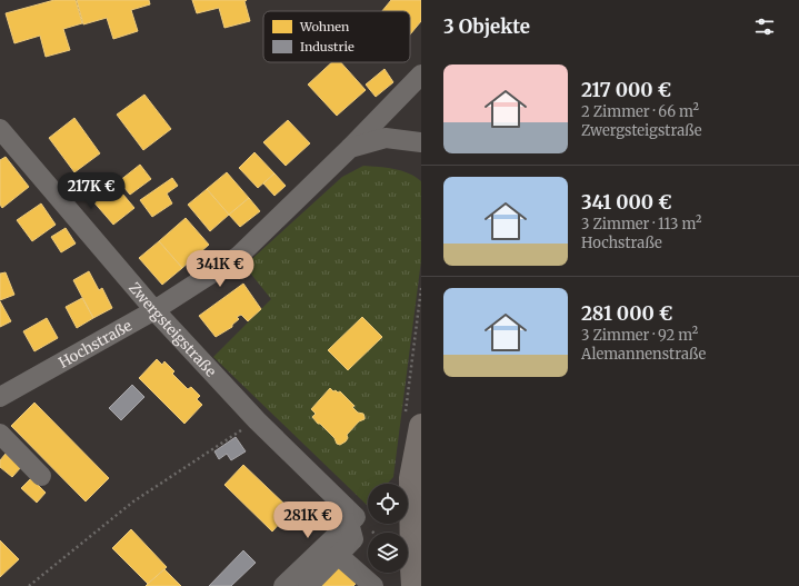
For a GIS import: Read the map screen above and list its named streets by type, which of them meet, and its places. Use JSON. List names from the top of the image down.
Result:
{
  "streets": {
    "street": ["Zwergsteigstraße", "Hochstraße"]
  },
  "crossings": [
    ["Zwergsteigstraße", "Hochstraße"]
  ],
  "legend": ["Wohnen", "Industrie"],
  "page": {
    "heading": "3 Objekte",
    "list": [
      {
        "name": "217 000 €",
        "note": "2 Zimmer · 66 m² · Zwergsteigstraße"
      },
      {
        "name": "341 000 €",
        "note": "3 Zimmer · 113 m² · Hochstraße"
      },
      {
        "name": "281 000 €",
        "note": "3 Zimmer · 92 m² · Alemannenstraße"
      }
    ],
    "price": ["217K €", "341K €", "281K €"]
  }
}
